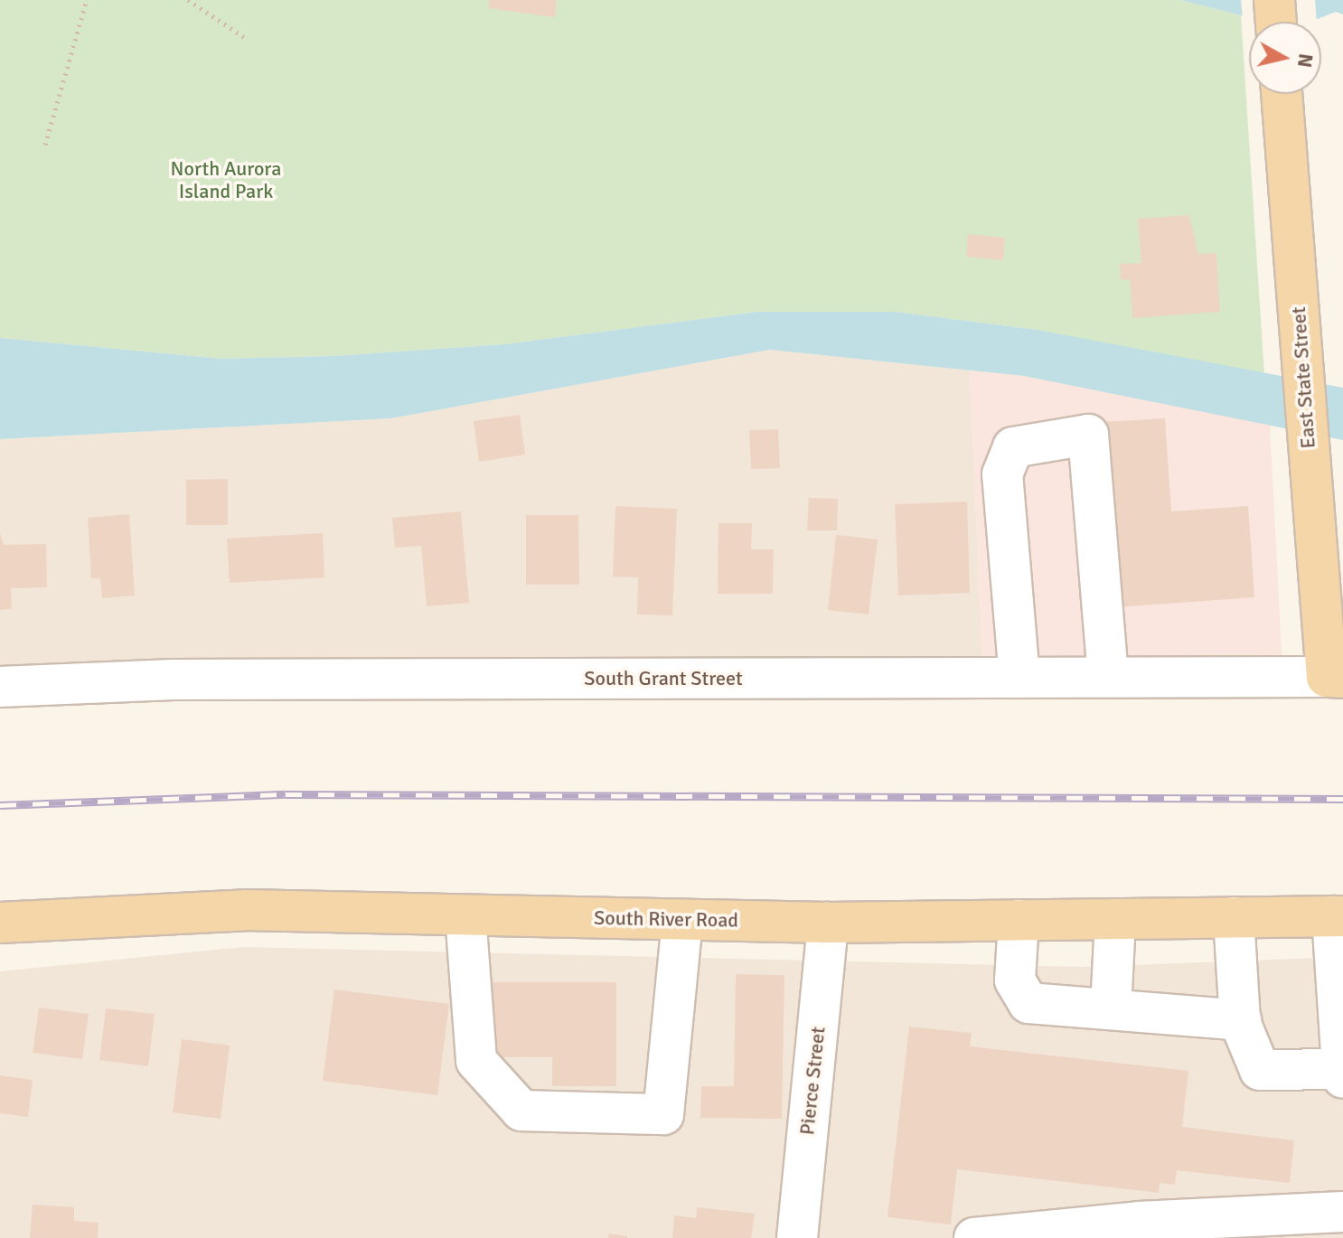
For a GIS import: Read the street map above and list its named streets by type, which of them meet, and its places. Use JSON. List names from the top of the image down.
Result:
{
  "streets": {
    "main road": ["East State Street", "South River Road"],
    "street": ["South Grant Street", "Pierce Street"]
  },
  "crossings": [
    ["East State Street", "South Grant Street"],
    ["South River Road", "Pierce Street"]
  ],
  "parks": ["North Aurora Island Park"],
  "north": "right"
}
